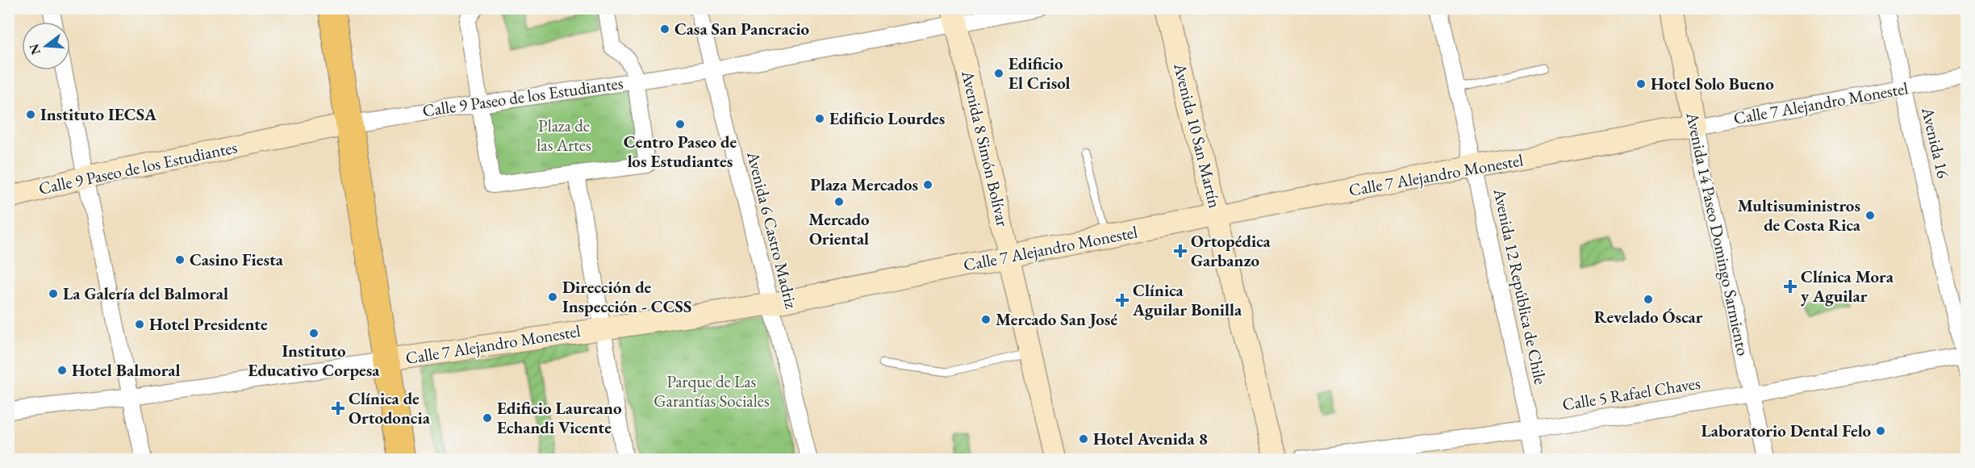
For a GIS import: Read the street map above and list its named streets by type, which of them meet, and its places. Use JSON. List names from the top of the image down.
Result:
{
  "streets": {
    "street": [
      "Calle 9 Paseo de los Estudiantes",
      "Calle 7 Alejandro Monestel",
      "Avenida 10 San Martín",
      "Avenida 16",
      "Avenida 8 Simón Bolívar",
      "Avenida 6 Castro Madriz",
      "Avenida 14 Paseo Domingo Sarmiento",
      "Avenida 12 República de Chile",
      "Calle 5 Rafael Chaves"
    ]
  },
  "crossings": [
    ["Calle 9 Paseo de los Estudiantes", "Avenida 8 Simón Bolívar"],
    ["Calle 9 Paseo de los Estudiantes", "Avenida 6 Castro Madriz"],
    ["Calle 7 Alejandro Monestel", "Avenida 10 San Martín"],
    ["Calle 7 Alejandro Monestel", "Avenida 16"],
    ["Calle 7 Alejandro Monestel", "Avenida 8 Simón Bolívar"],
    ["Calle 7 Alejandro Monestel", "Avenida 6 Castro Madriz"],
    ["Calle 7 Alejandro Monestel", "Avenida 14 Paseo Domingo Sarmiento"],
    ["Calle 7 Alejandro Monestel", "Avenida 12 República de Chile"],
    ["Avenida 16", "Calle 5 Rafael Chaves"],
    ["Avenida 14 Paseo Domingo Sarmiento", "Calle 5 Rafael Chaves"],
    ["Avenida 12 República de Chile", "Calle 5 Rafael Chaves"]
  ],
  "parks": ["Plaza de las Artes", "Parque de Las Garantías Sociales"],
  "places": {
    "other": [
      "Casa San Pancracio",
      "Edificio El Crisol",
      "Hotel Solo Bueno",
      "Instituto IECSA",
      "Edificio Lourdes",
      "Centro Paseo de los Estudiantes",
      "Plaza Mercados",
      "Mercado Oriental",
      "Multisuministros de Costa Rica",
      "Casino Fiesta",
      "La Galería del Balmoral",
      "Dirección de Inspección - CCSS",
      "Revelado Óscar",
      "Mercado San José",
      "Hotel Presidente",
      "Instituto Educativo Corpesa",
      "Hotel Balmoral",
      "Edificio Laureano Echandi Vicente",
      "Laboratorio Dental Felo",
      "Hotel Avenida 8"
    ],
    "health": [
      "Ortopédica Garbanzo",
      "Clínica Mora y Aguilar",
      "Clínica Aguilar Bonilla",
      "Clínica de Ortodoncia"
    ]
  },
  "north": "left"
}
